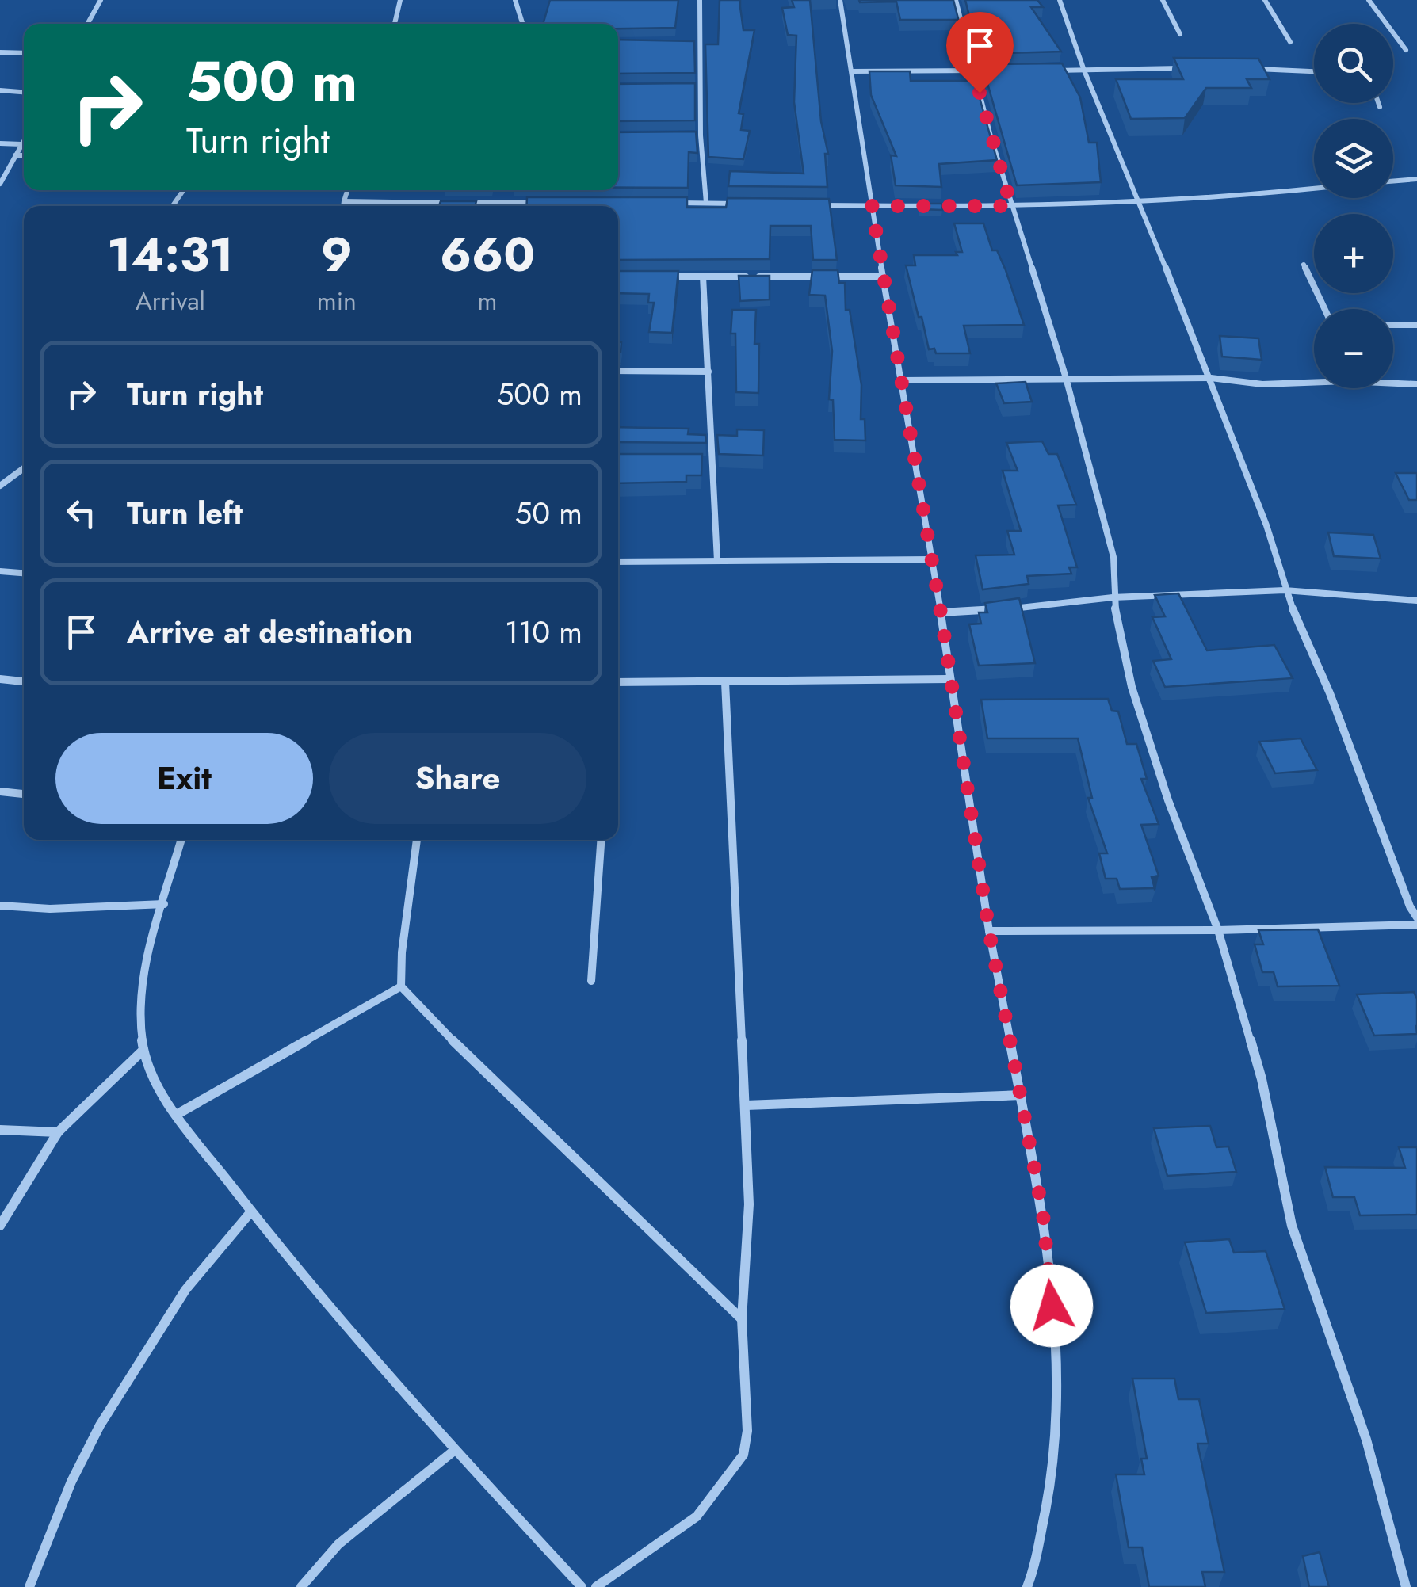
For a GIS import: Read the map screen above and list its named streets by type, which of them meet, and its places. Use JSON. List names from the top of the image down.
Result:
{
  "page": {
    "map_buttons": ["+", "−"],
    "turn": ["500 m", "Turn right"],
    "eta": [
      "14:31",
      "Arrival",
      "9",
      "min",
      "660",
      "m"
    ],
    "list": [
      {
        "name": "Turn right",
        "value": "500 m"
      },
      {
        "name": "Turn left",
        "value": "50 m"
      },
      {
        "name": "Arrive at destination",
        "value": "110 m"
      }
    ],
    "buttons": ["Exit", "Share"]
  }
}
